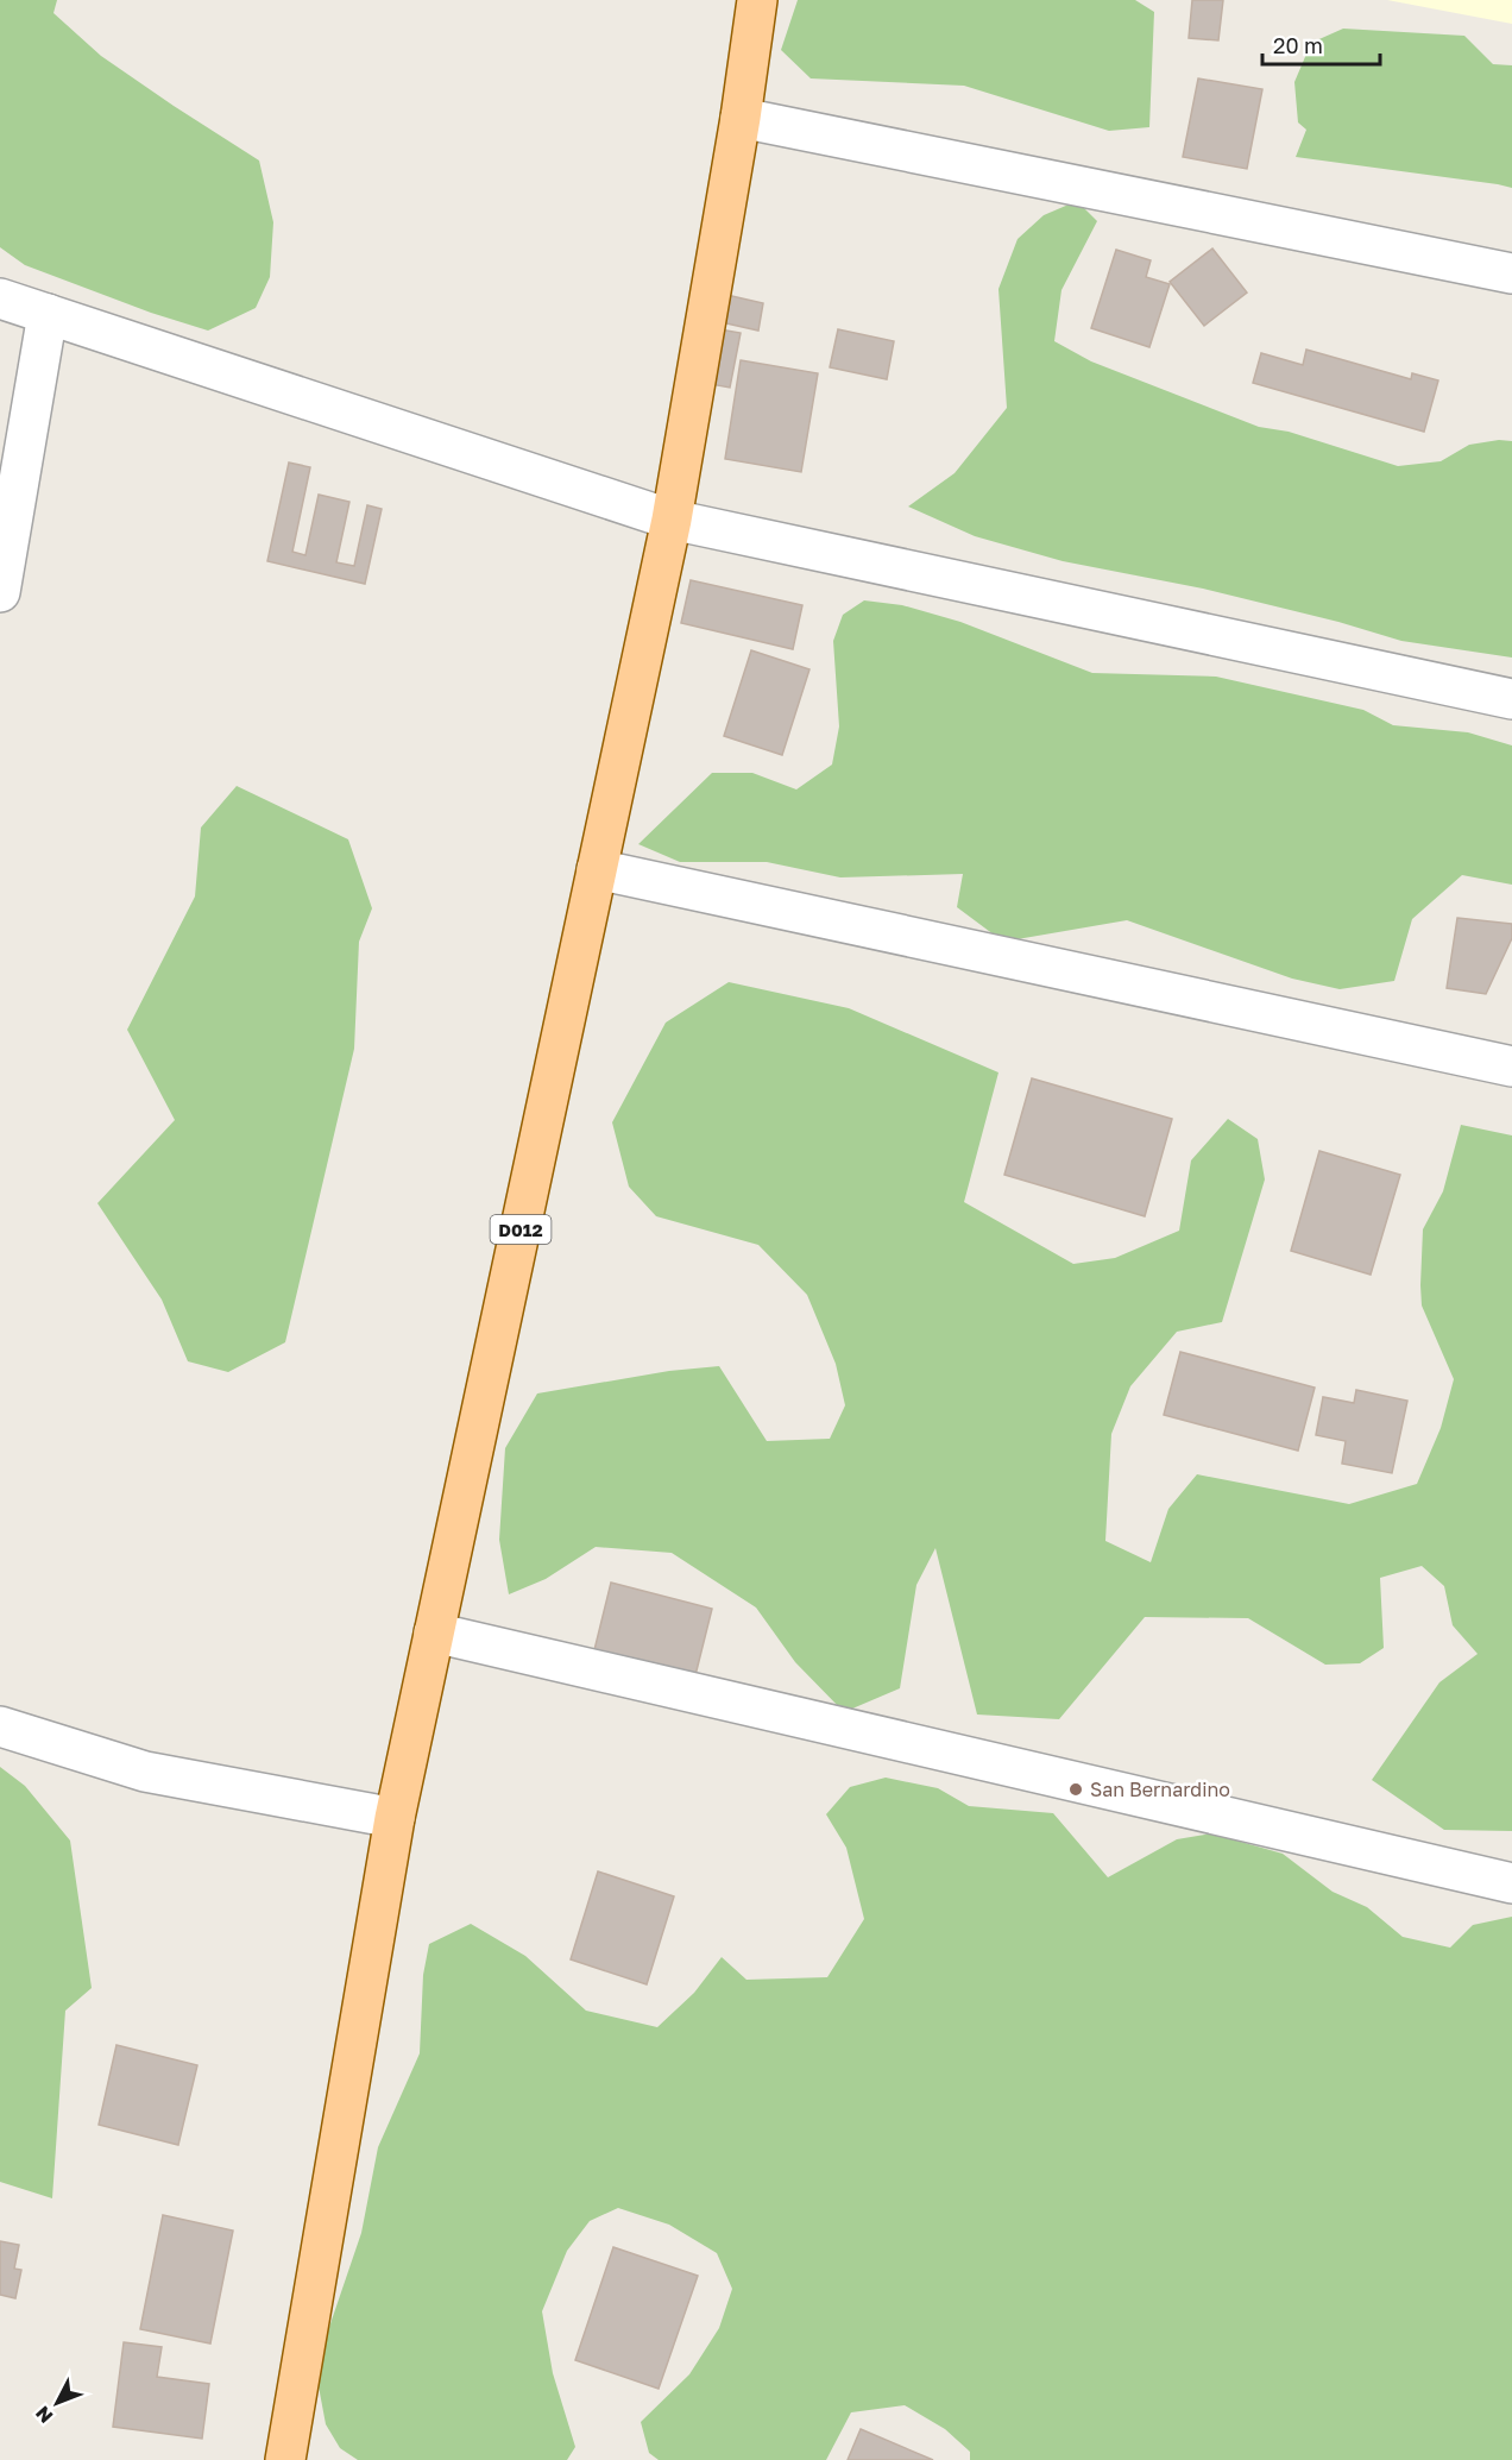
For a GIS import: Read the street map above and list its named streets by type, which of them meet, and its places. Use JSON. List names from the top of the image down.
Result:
{
  "streets": {
    "main road": ["D012"]
  },
  "places": ["San Bernardino"],
  "scale_bar": "20 m",
  "north": "bottom left"
}
